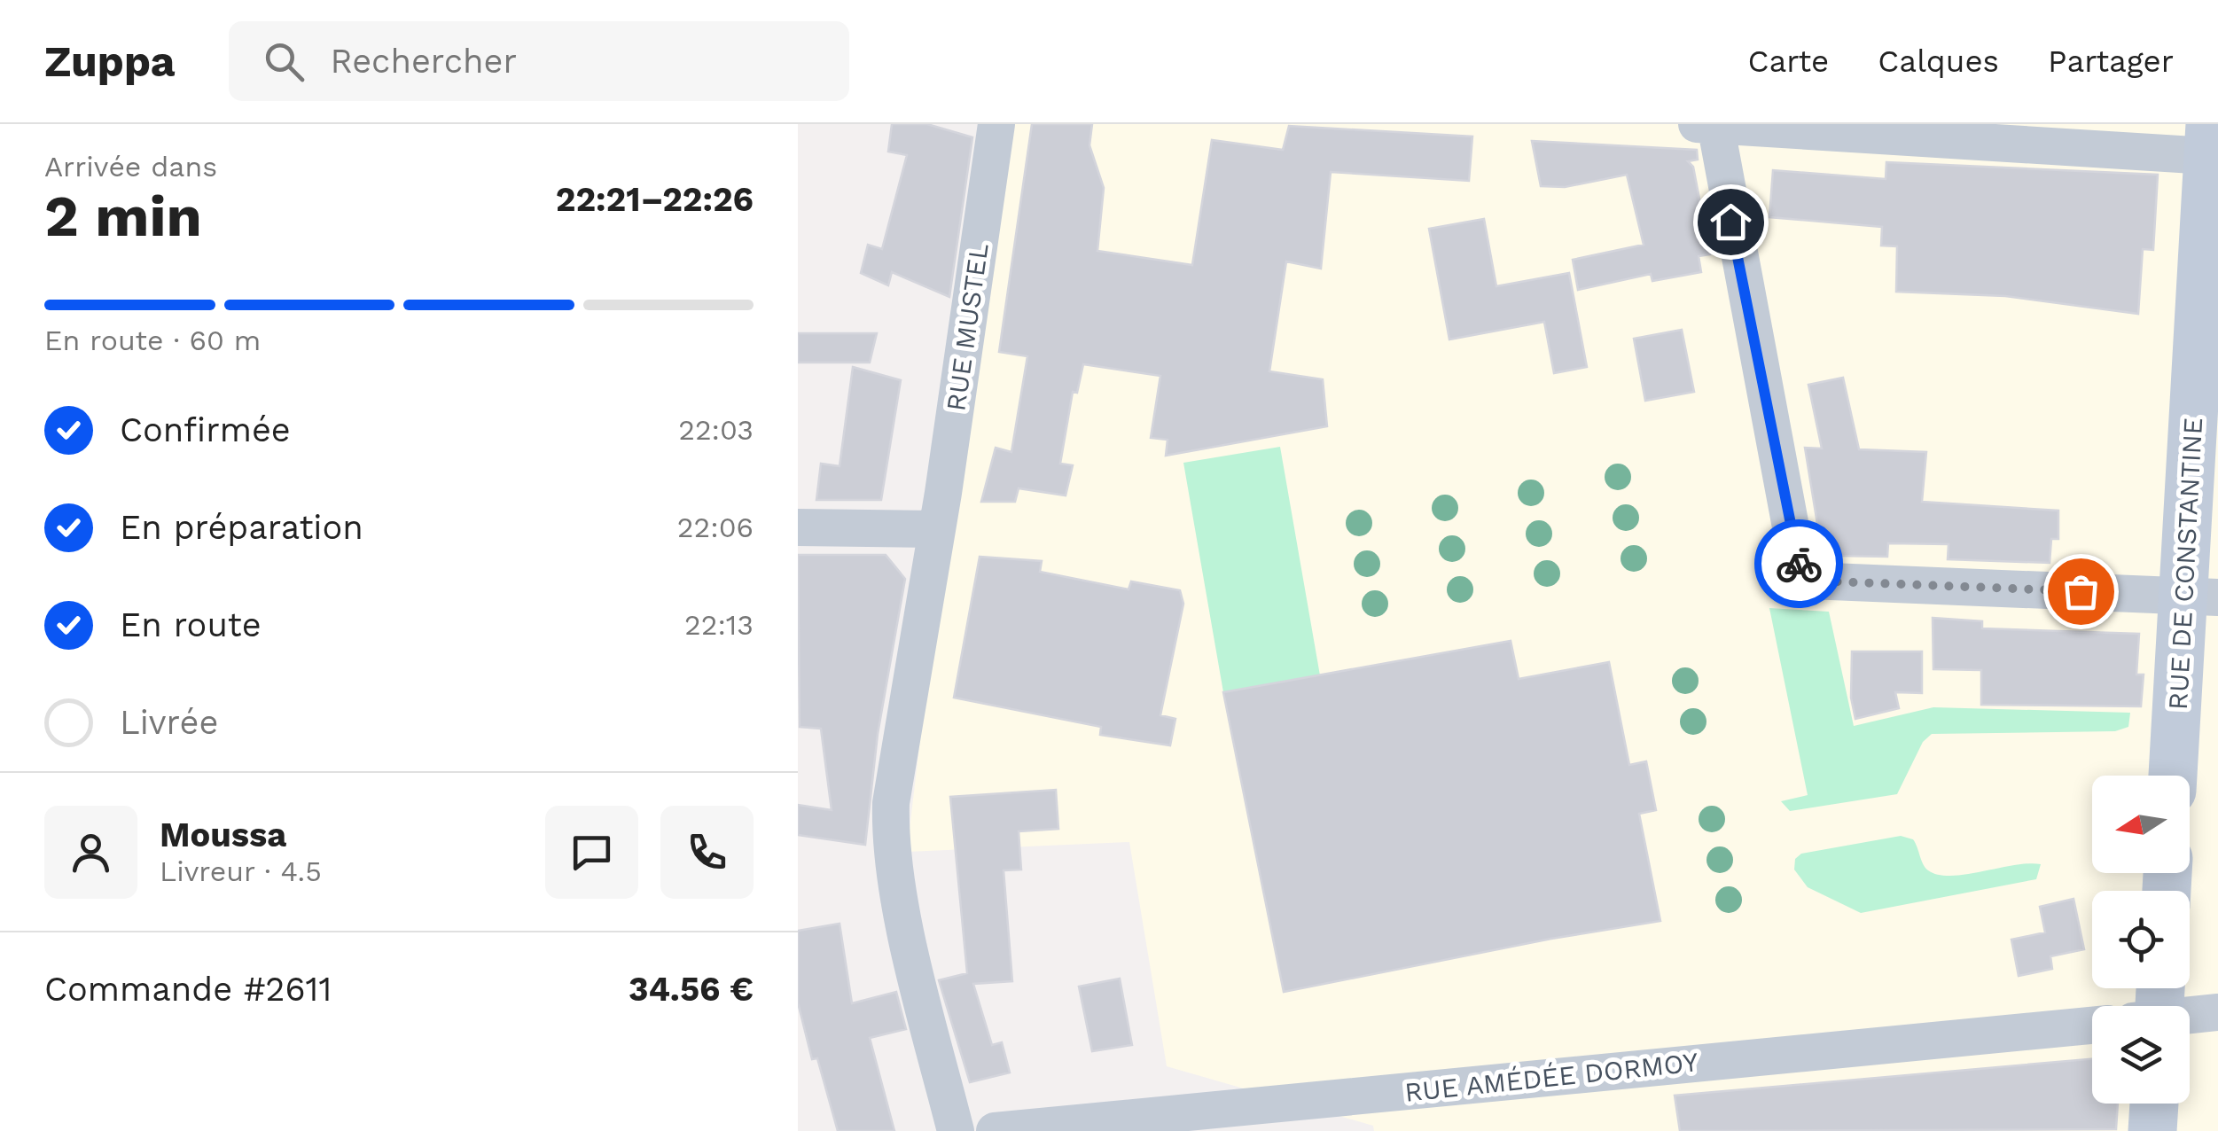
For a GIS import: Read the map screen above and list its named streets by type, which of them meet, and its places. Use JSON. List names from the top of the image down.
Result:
{
  "streets": {
    "street": ["RUE MUSTEL", "RUE DE CONSTANTINE", "RUE AMÉDÉE DORMOY"]
  },
  "north": "left",
  "page": {
    "header": "Zuppa",
    "search": "Rechercher",
    "nav": ["Carte", "Calques", "Partager"],
    "heading": ["2 min", "Arrivée dans", "22:21–22:26"],
    "panel": [
      "Moussa",
      "Livreur · 4.5",
      "Commande #2611",
      "34.56 €"
    ],
    "bar": "En route · 60 m",
    "list": [
      ["Confirmée", "22:03"],
      ["En préparation", "22:06"],
      ["En route", "22:13"],
      "Livrée"
    ]
  }
}
